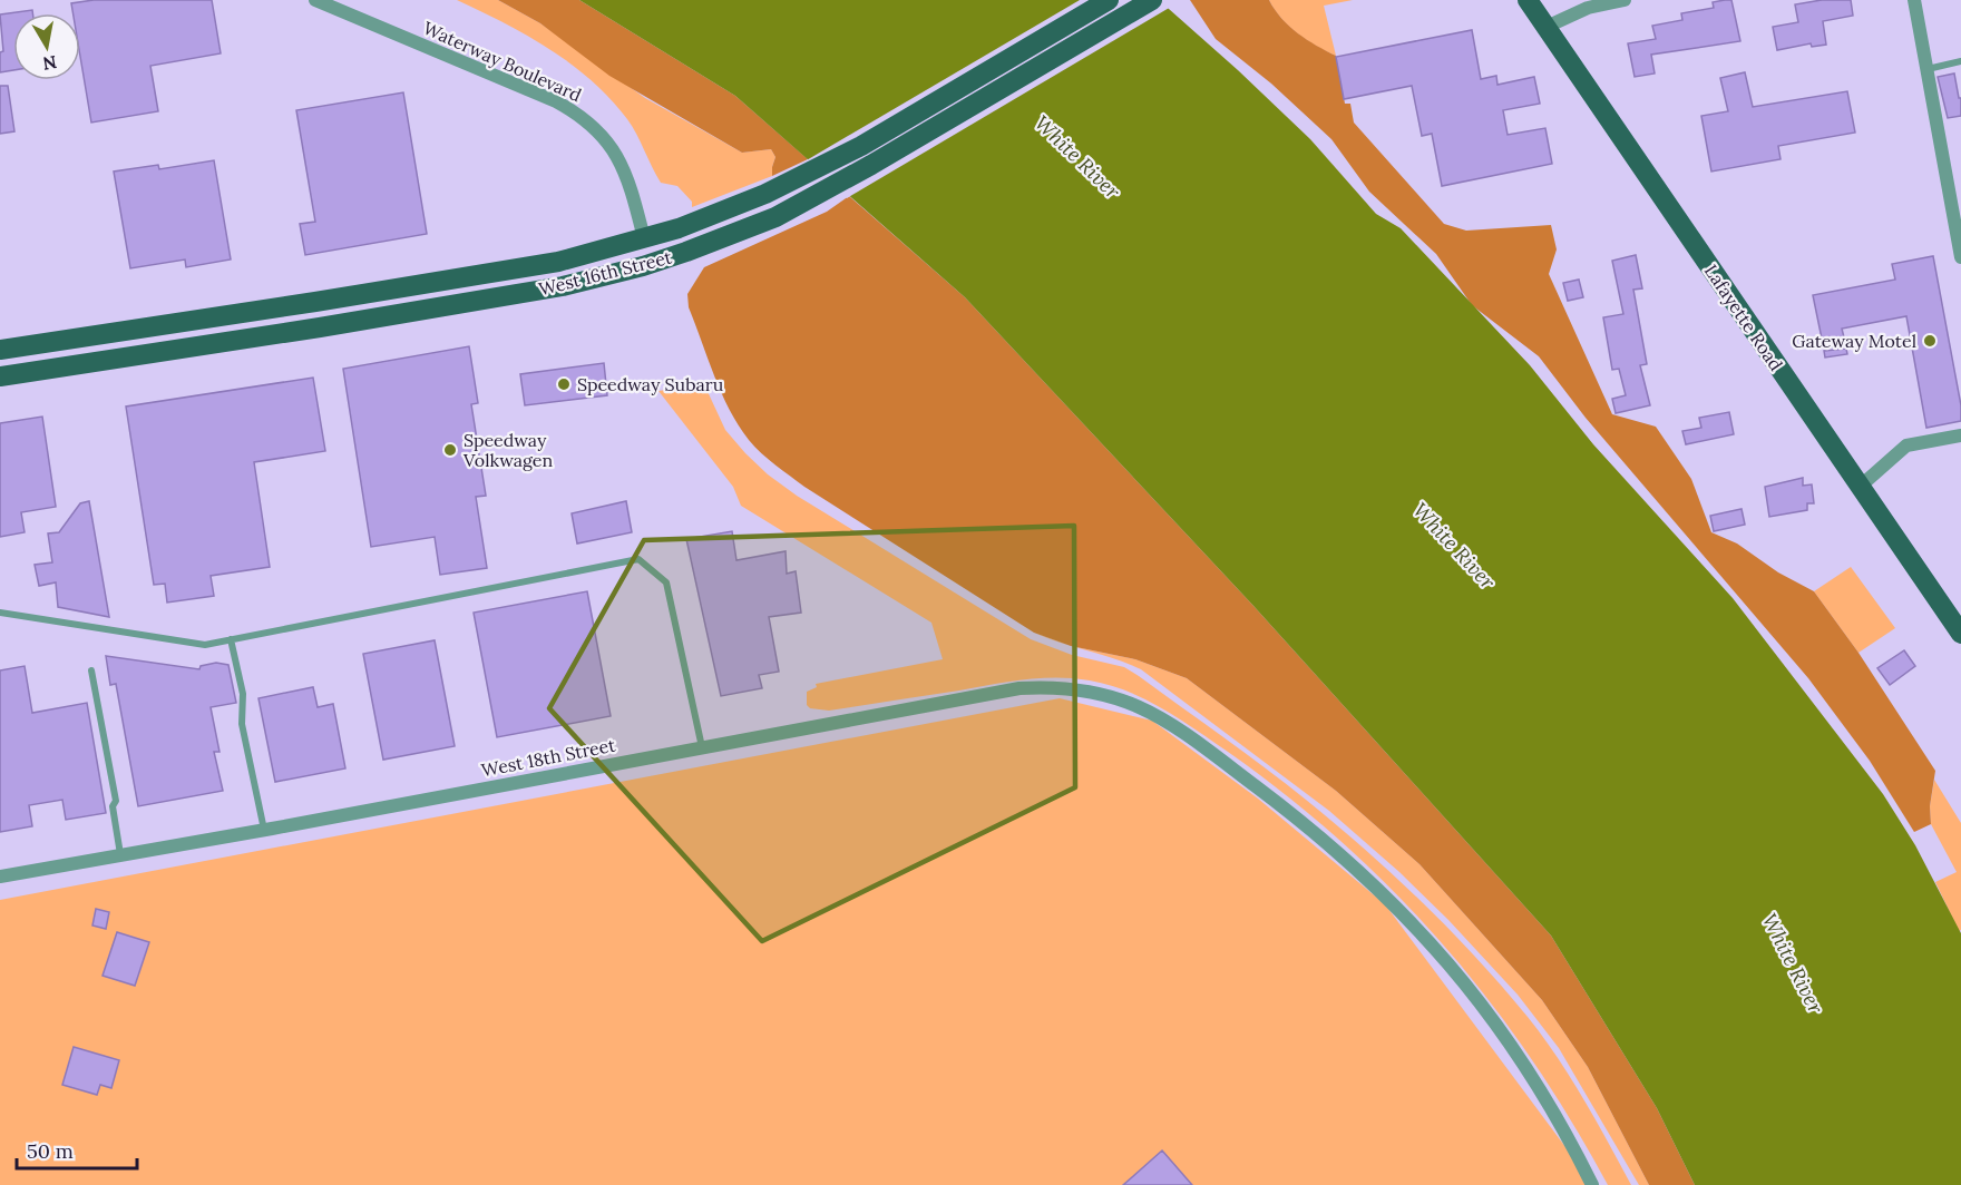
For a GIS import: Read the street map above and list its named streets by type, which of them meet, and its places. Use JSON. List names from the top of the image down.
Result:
{
  "streets": {
    "main road": ["West 16th Street", "Lafayette Road"],
    "street": ["Waterway Boulevard", "West 18th Street"]
  },
  "crossings": [
    ["Waterway Boulevard", "West 16th Street"]
  ],
  "water": ["White River"],
  "places": ["Gateway Motel", "Speedway Subaru", "Speedway Volkwagen"],
  "scale_bar": "50 m",
  "north": "bottom"
}
